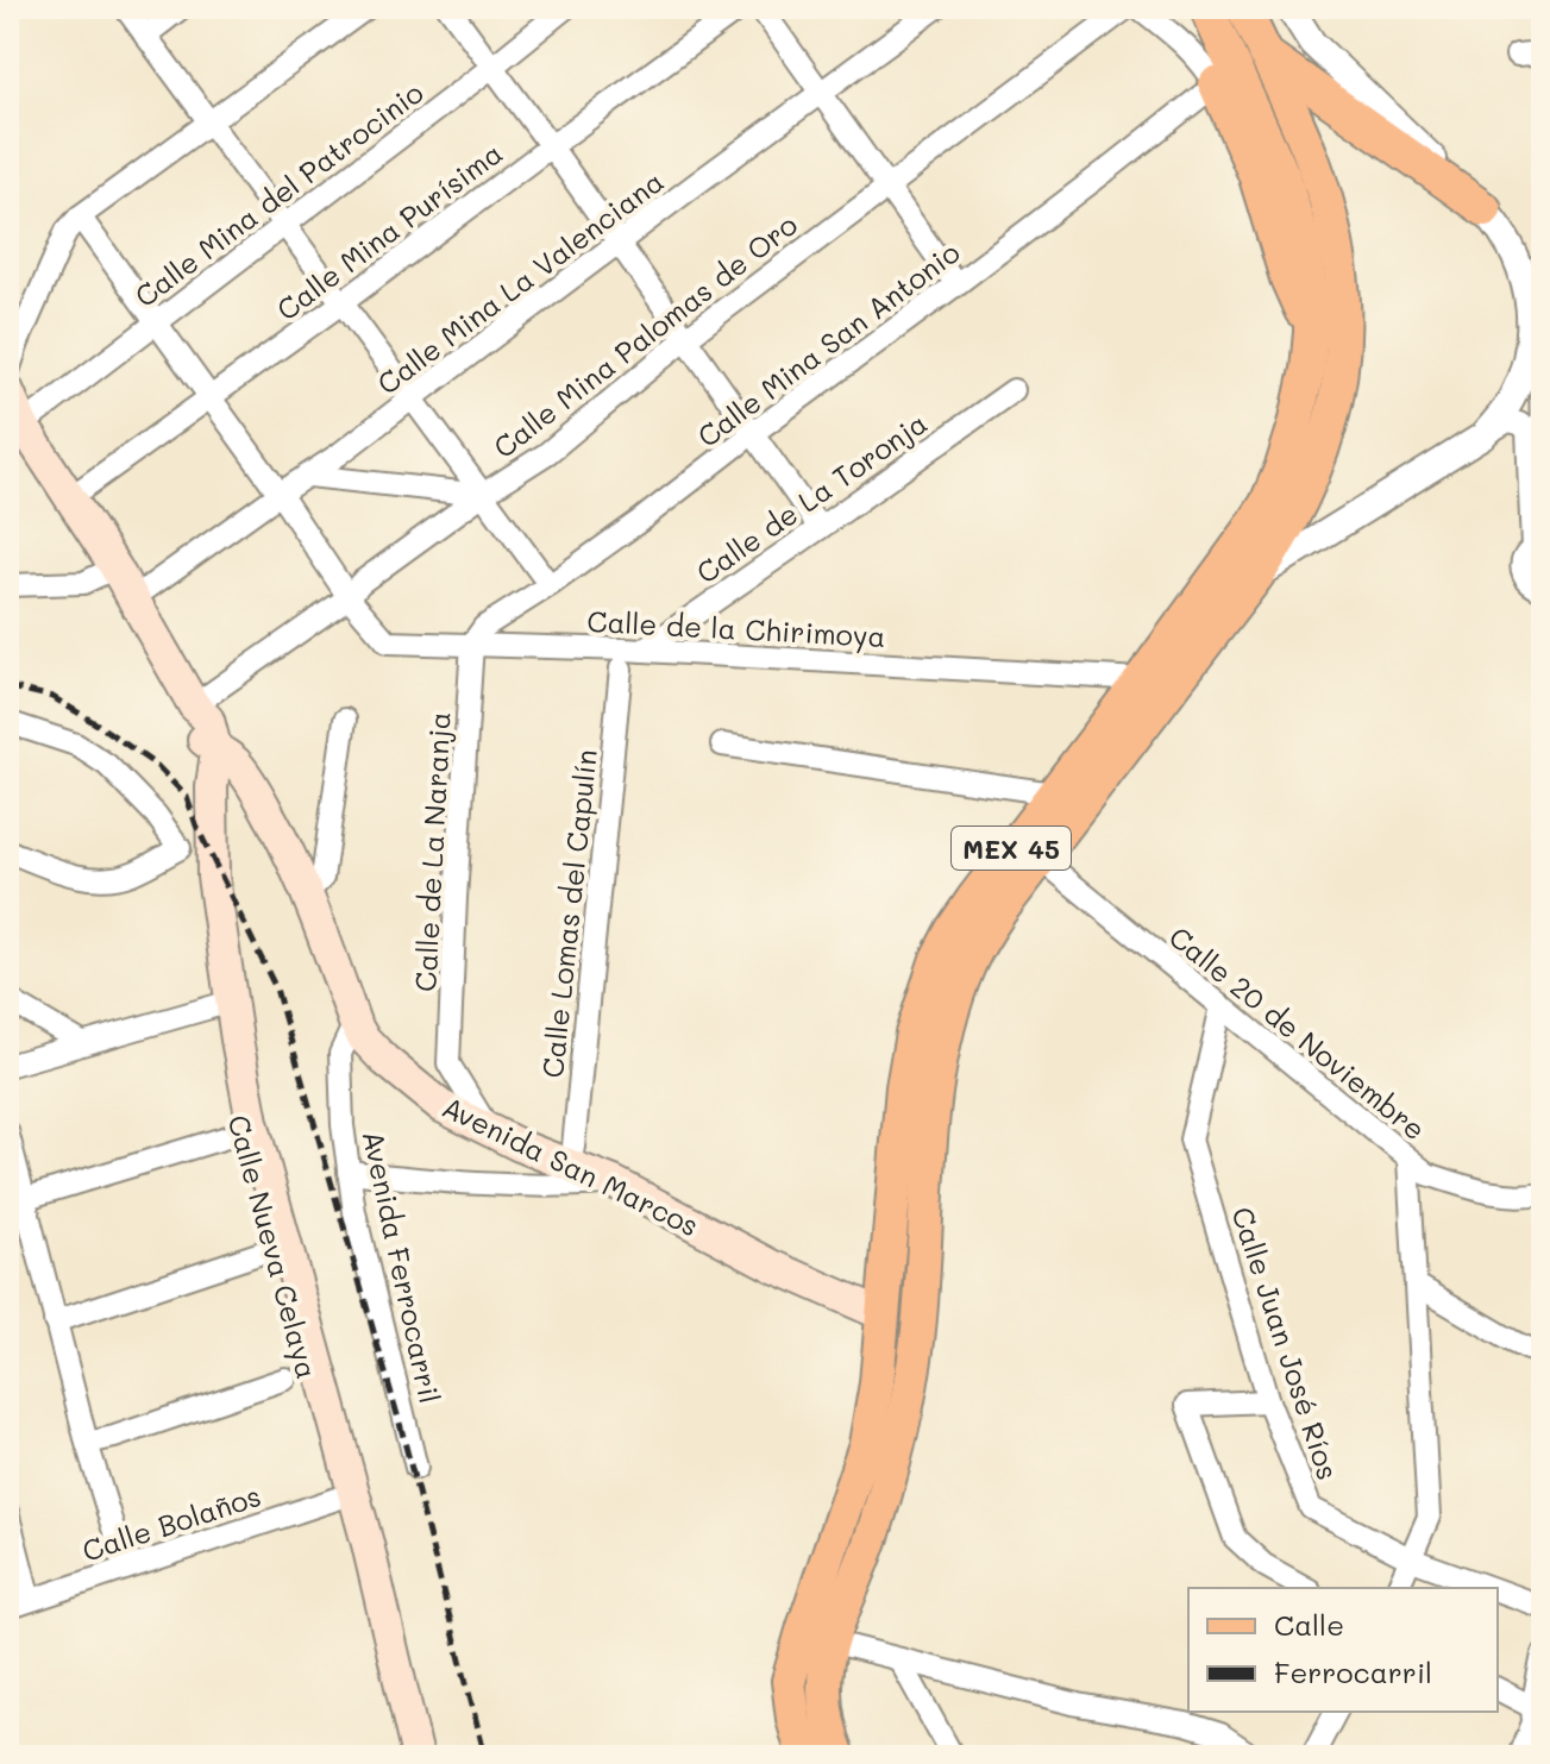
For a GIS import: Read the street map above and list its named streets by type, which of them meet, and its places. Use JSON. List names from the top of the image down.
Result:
{
  "streets": {
    "main road": ["MEX 45", "Avenida San Marcos", "Calle Nueva Celaya"],
    "street": [
      "Calle Mina del Patrocinio",
      "Calle Mina Purísima",
      "Calle Mina La Valenciana",
      "Calle Mina Palomas de Oro",
      "Calle Mina San Antonio",
      "Calle de La Toronja",
      "Calle de la Chirimoya",
      "Calle de La Naranja",
      "Calle Lomas del Capulín",
      "Calle 20 de Noviembre",
      "Avenida Ferrocarril",
      "Calle Juan José Ríos",
      "Calle Bolaños"
    ]
  },
  "crossings": [
    ["Calle Mina del Patrocinio", "Calle de la Chirimoya"],
    ["Calle Mina del Patrocinio", "Avenida San Marcos"],
    ["Calle Mina Purísima", "Calle de la Chirimoya"],
    ["Calle Mina Purísima", "Avenida San Marcos"],
    ["Calle Mina La Valenciana", "Calle de la Chirimoya"],
    ["Calle Mina La Valenciana", "Avenida San Marcos"],
    ["Calle Mina Palomas de Oro", "Calle de la Chirimoya"],
    ["Calle Mina Palomas de Oro", "Avenida San Marcos"],
    ["Calle Mina Palomas de Oro", "Calle Nueva Celaya"],
    ["Calle Mina San Antonio", "Calle de la Chirimoya"],
    ["Calle Mina San Antonio", "Calle de La Naranja"],
    ["Calle de La Toronja", "Calle de la Chirimoya"],
    ["Calle de la Chirimoya", "MEX 45"],
    ["Calle de la Chirimoya", "Calle de La Naranja"],
    ["MEX 45", "Calle 20 de Noviembre"],
    ["MEX 45", "Avenida San Marcos"],
    ["Calle de La Naranja", "Avenida San Marcos"],
    ["Calle Lomas del Capulín", "Avenida San Marcos"],
    ["Calle 20 de Noviembre", "Calle Juan José Ríos"],
    ["Avenida San Marcos", "Calle Nueva Celaya"],
    ["Avenida San Marcos", "Avenida Ferrocarril"],
    ["Calle Nueva Celaya", "Calle Bolaños"]
  ],
  "legend": ["Calle", "Ferrocarril"]
}
